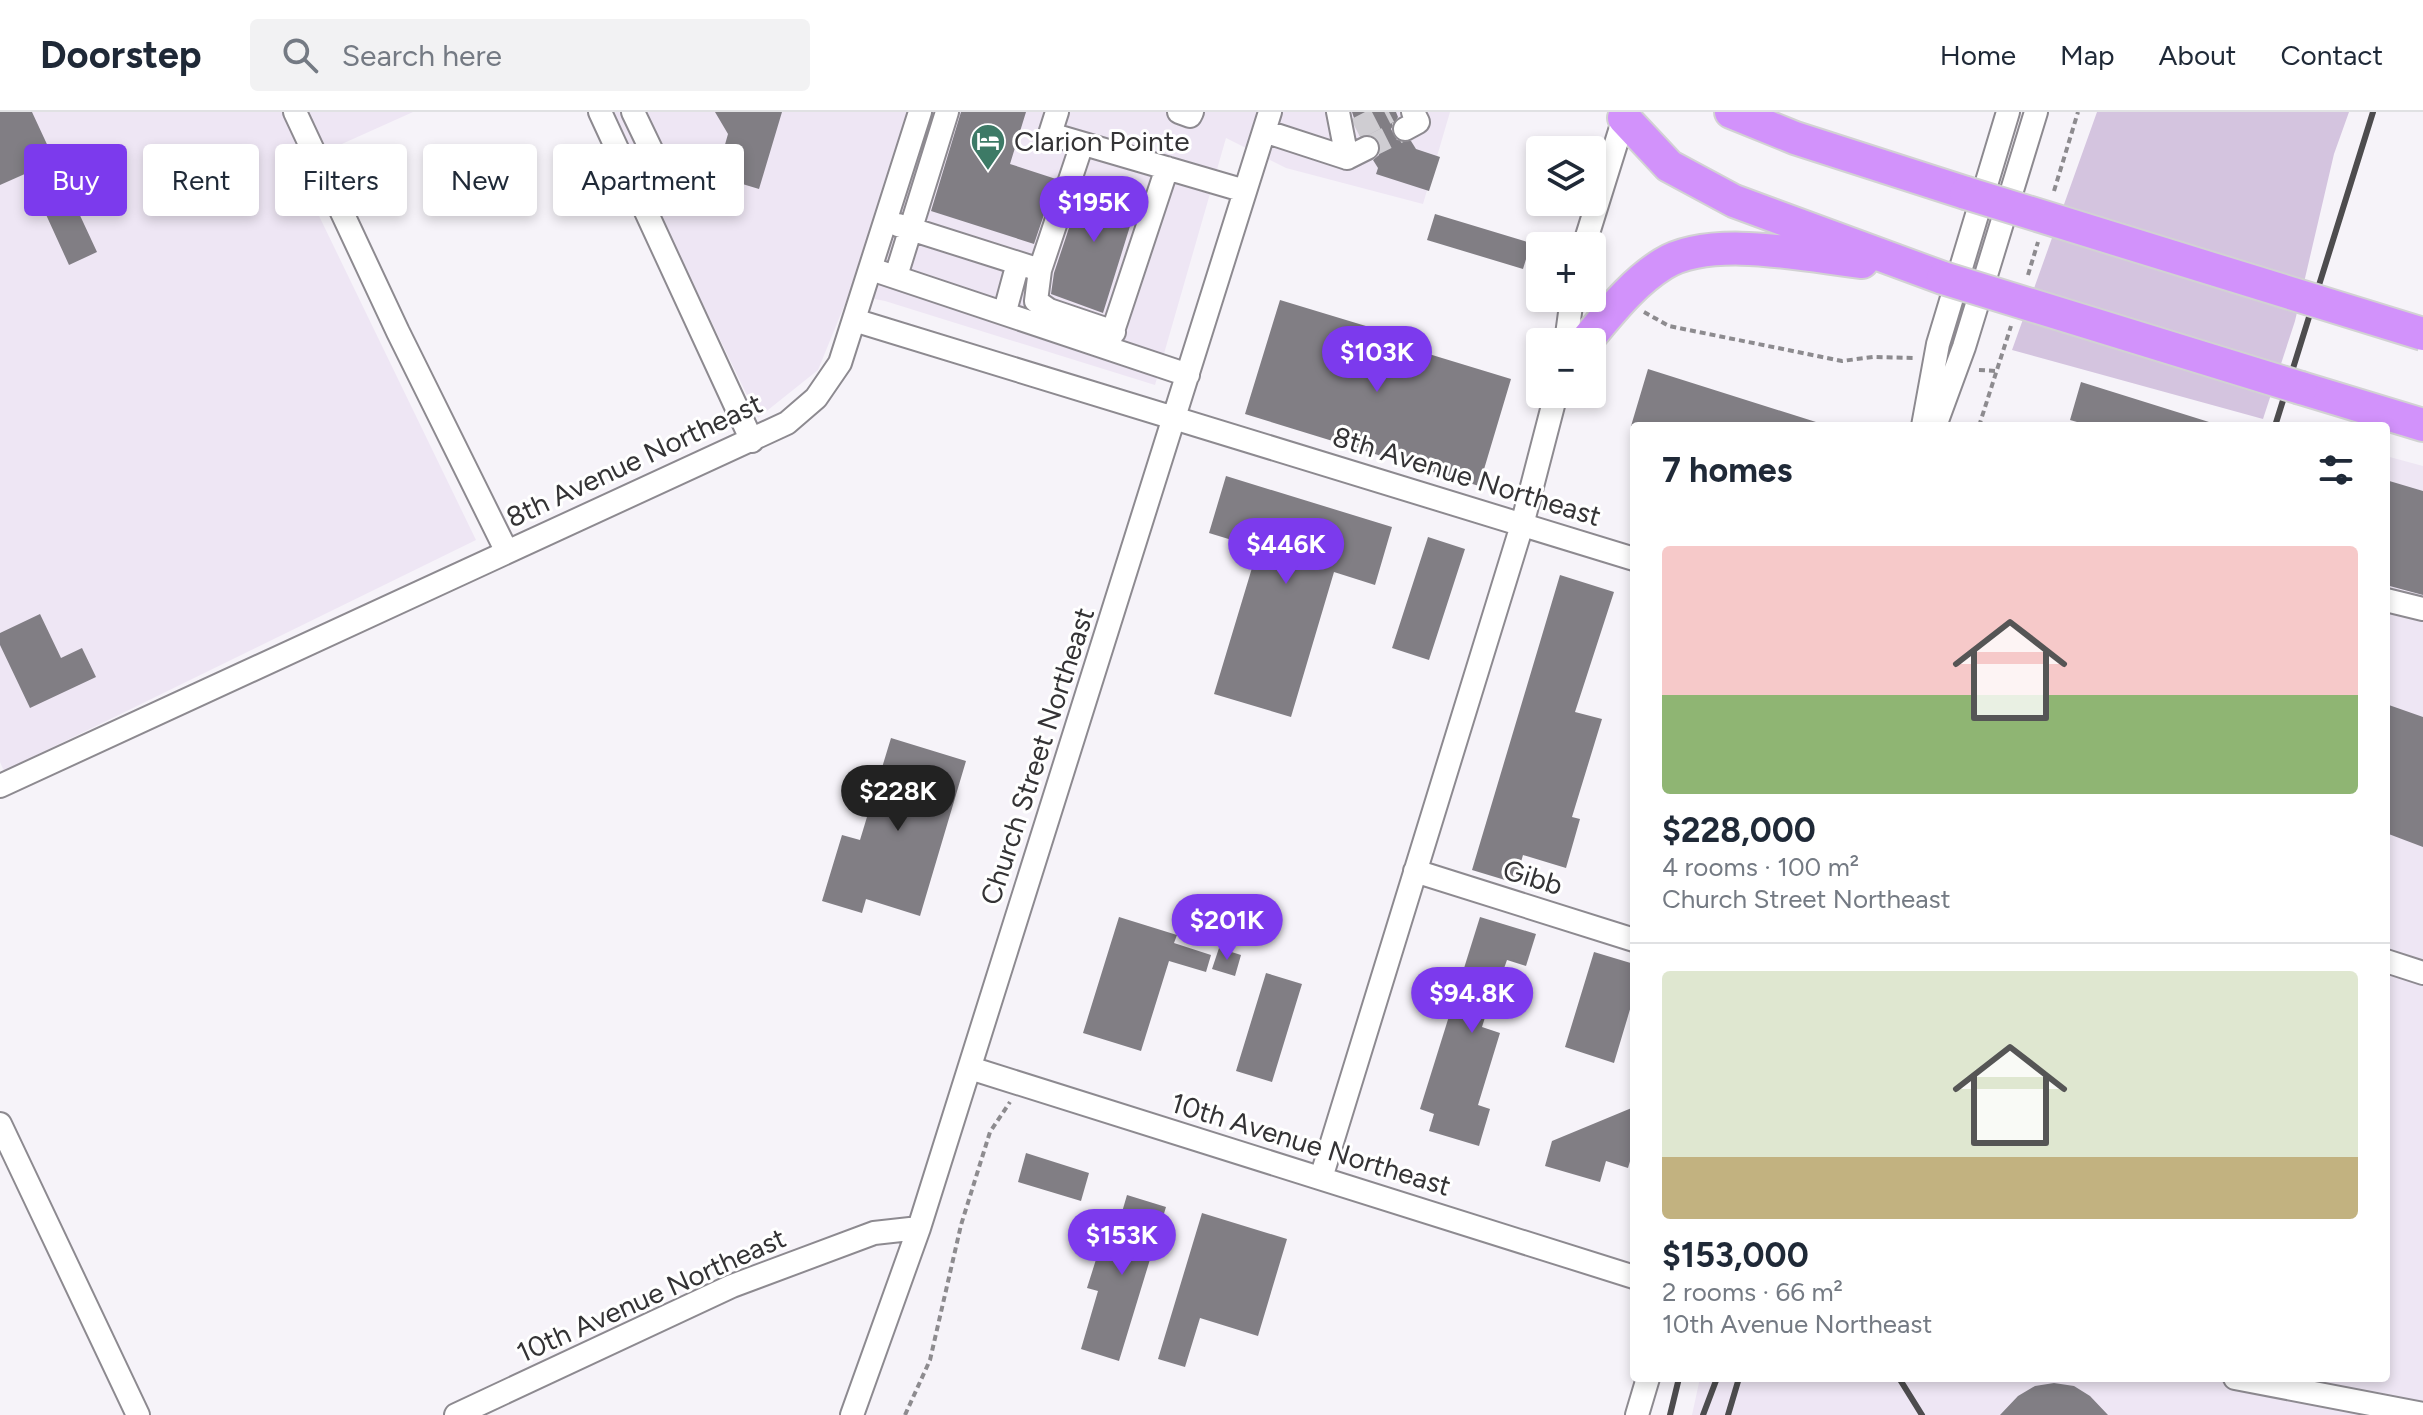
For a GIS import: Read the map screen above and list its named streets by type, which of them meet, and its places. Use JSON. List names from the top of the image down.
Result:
{
  "streets": {
    "street": [
      "8th Avenue Northeast",
      "Church Street Northeast",
      "Gibb",
      "10th Avenue Northeast"
    ]
  },
  "crossings": [
    ["8th Avenue Northeast", "Church Street Northeast"],
    ["Church Street Northeast", "10th Avenue Northeast"]
  ],
  "places": {
    "hotel": ["Clarion Pointe"]
  },
  "page": {
    "header": "Doorstep",
    "search": "Search here",
    "nav": [
      "Home",
      "Map",
      "About",
      "Contact"
    ],
    "map_buttons": ["+", "−"],
    "chip": [
      "Buy",
      "Rent",
      "Filters",
      "New",
      "Apartment"
    ],
    "price": [
      "$195K",
      "$103K",
      "$446K",
      "$228K",
      "$201K",
      "$94.8K",
      "$153K"
    ],
    "heading": "7 homes",
    "list": [
      {
        "name": "$228,000",
        "note": "4 rooms · 100 m² · Church Street Northeast"
      },
      {
        "name": "$153,000",
        "note": "2 rooms · 66 m² · 10th Avenue Northeast"
      }
    ]
  }
}
